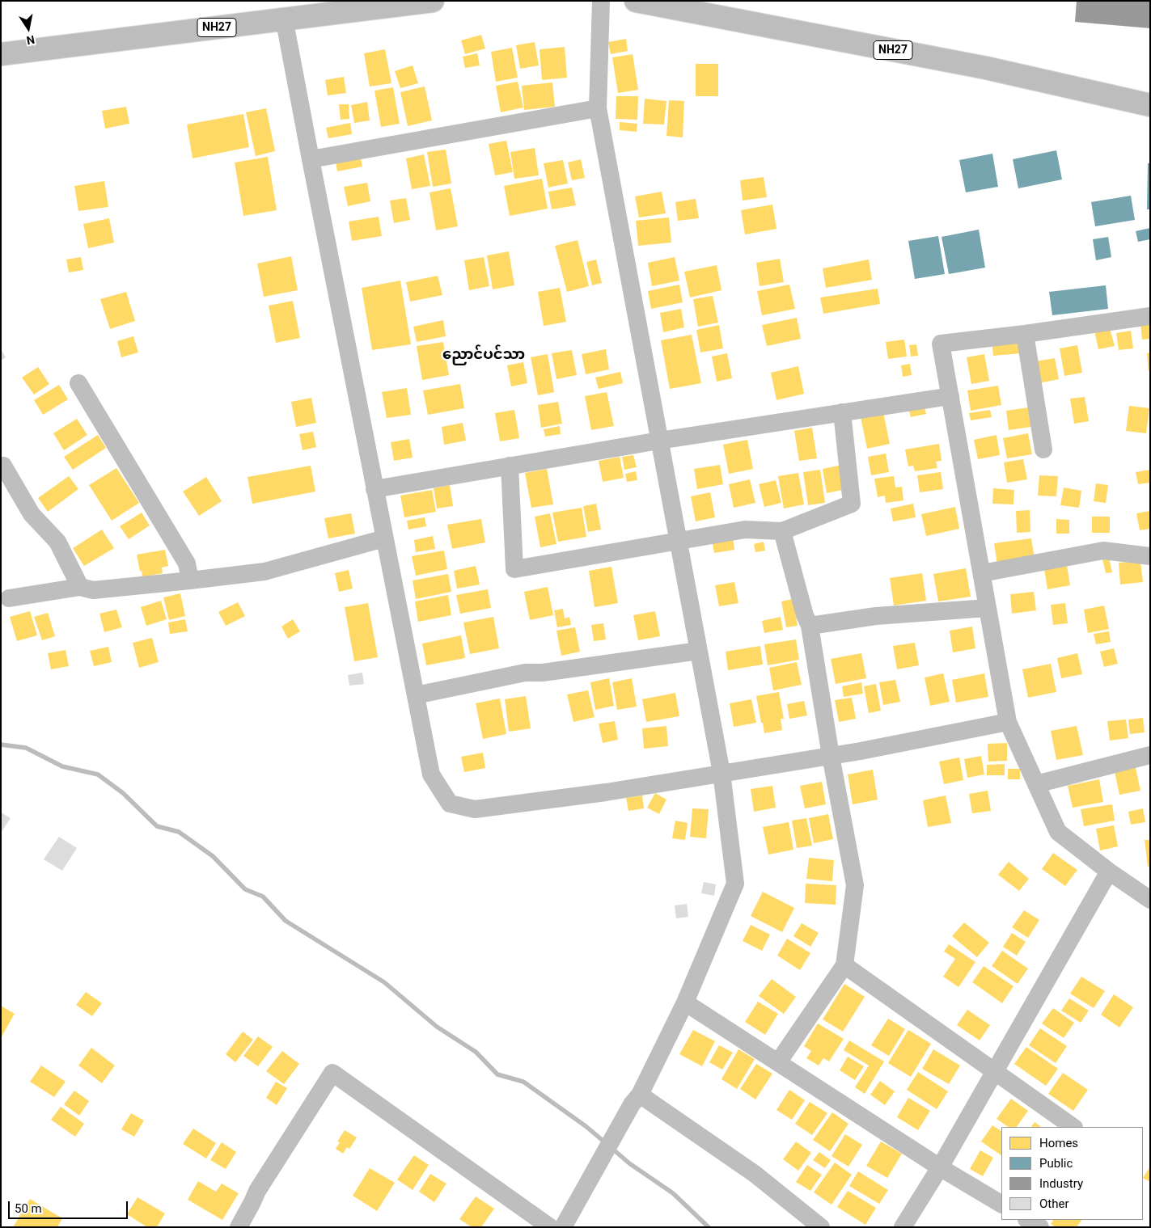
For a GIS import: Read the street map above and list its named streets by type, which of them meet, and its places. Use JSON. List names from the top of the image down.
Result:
{
  "streets": {
    "highway": ["NH27"]
  },
  "districts": ["ညောင်ပင်သာ"],
  "legend": [
    "Homes",
    "Public",
    "Industry",
    "Other"
  ],
  "scale_bar": "50 m",
  "north": "bottom"
}
